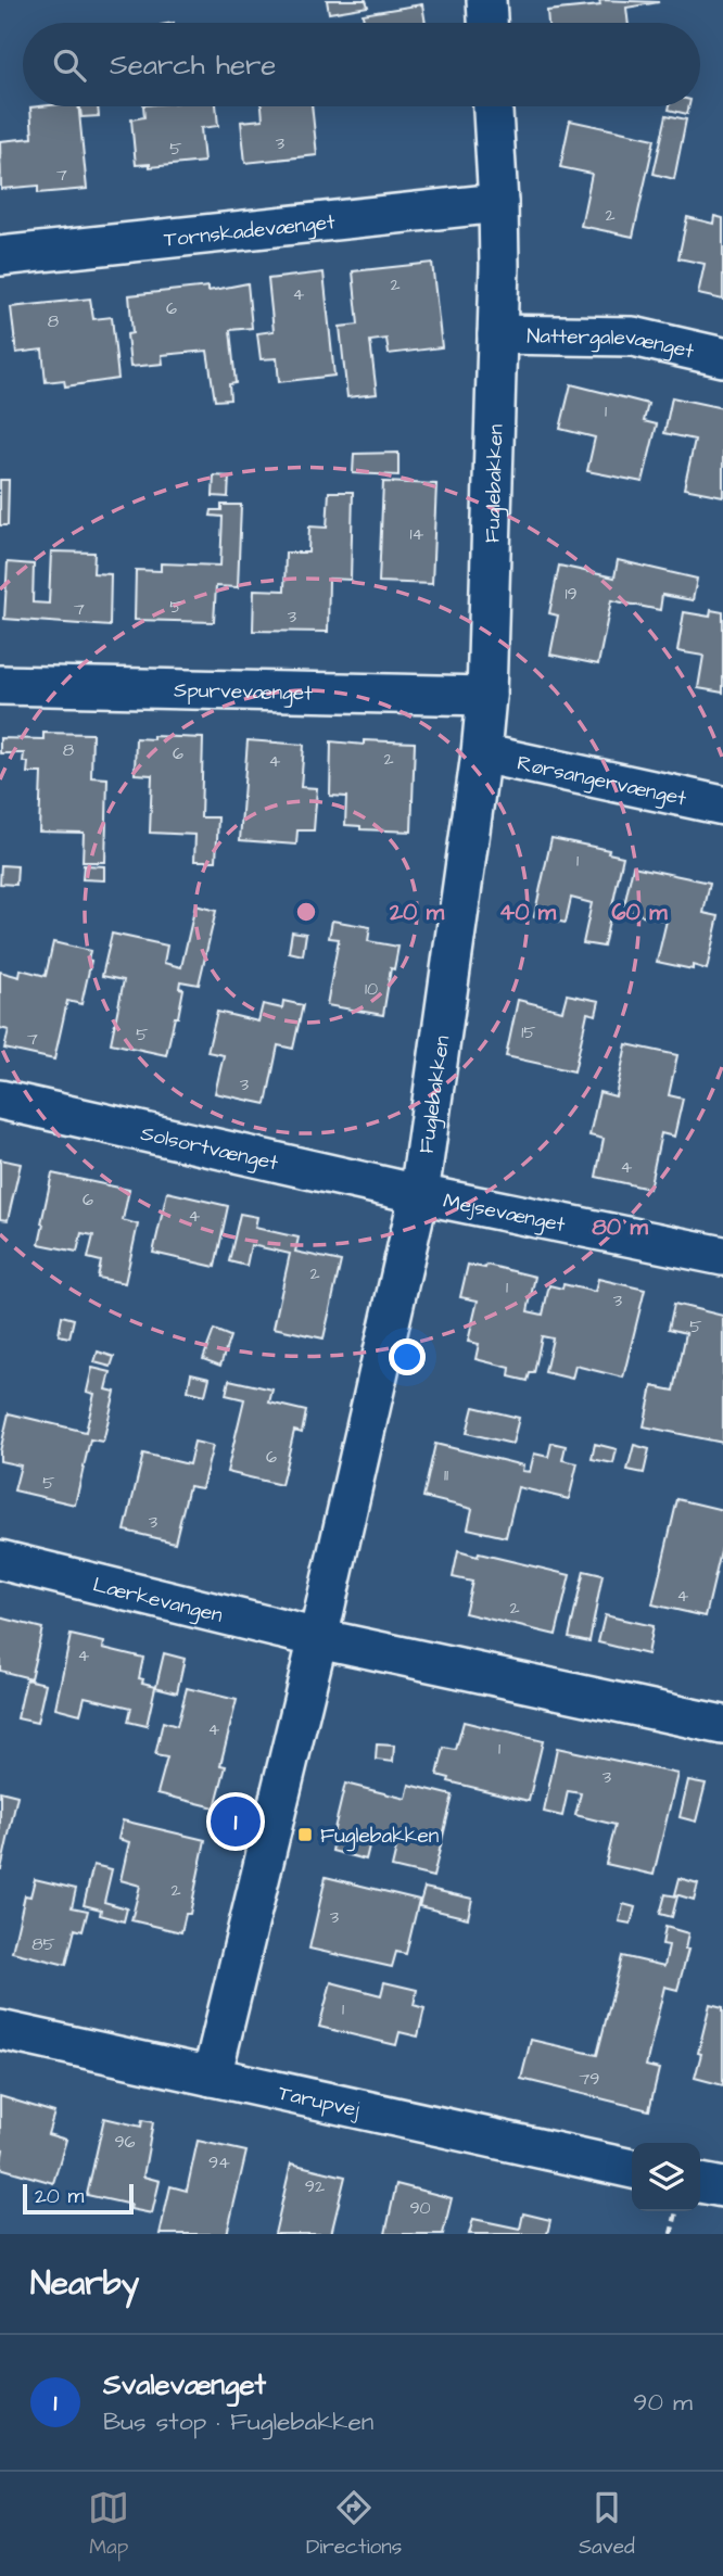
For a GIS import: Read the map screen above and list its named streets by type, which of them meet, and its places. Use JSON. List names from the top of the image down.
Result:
{
  "streets": {
    "street": [
      "Tornskadevænget",
      "Nattergalevænget",
      "Fuglebakken",
      "Spurvevænget",
      "Rørsangervænget",
      "Solsortvænget",
      "Mejsevænget",
      "Lærkevangen",
      "Tarupvej"
    ]
  },
  "crossings": [
    ["Tornskadevænget", "Fuglebakken"],
    ["Nattergalevænget", "Fuglebakken"],
    ["Fuglebakken", "Spurvevænget"],
    ["Fuglebakken", "Rørsangervænget"],
    ["Fuglebakken", "Solsortvænget"],
    ["Fuglebakken", "Mejsevænget"],
    ["Fuglebakken", "Lærkevangen"],
    ["Fuglebakken", "Tarupvej"],
    ["Solsortvænget", "Mejsevænget"]
  ],
  "places": {
    "transit": ["Fuglebakken"]
  },
  "house_numbers": [
    "3",
    "5",
    "7",
    "2",
    "2",
    "4",
    "6",
    "8",
    "1",
    "14",
    "19",
    "5",
    "7",
    "3",
    "8",
    "6",
    "2",
    "4",
    "1",
    "10",
    "15",
    "5",
    "7",
    "3",
    "4",
    "6",
    "4",
    "2",
    "1",
    "3",
    "5",
    "6",
    "11",
    "5",
    "3",
    "4",
    "2",
    "4",
    "4",
    "1",
    "3",
    "2",
    "3",
    "85",
    "1",
    "79",
    "96",
    "94",
    "92",
    "90"
  ],
  "scale_bar": "20 m",
  "page": {
    "search": "Search here",
    "pins": "1",
    "scale": "20 m",
    "heading": "Nearby",
    "list": [
      {
        "mark": "1",
        "name": "Svalevænget",
        "note": "Bus stop · Fuglebakken",
        "value": "90 m"
      }
    ],
    "nav": ["Map", "Directions", "Saved"]
  },
  "rings": [
    "20 m",
    "40 m",
    "60 m",
    "80 m"
  ]
}
